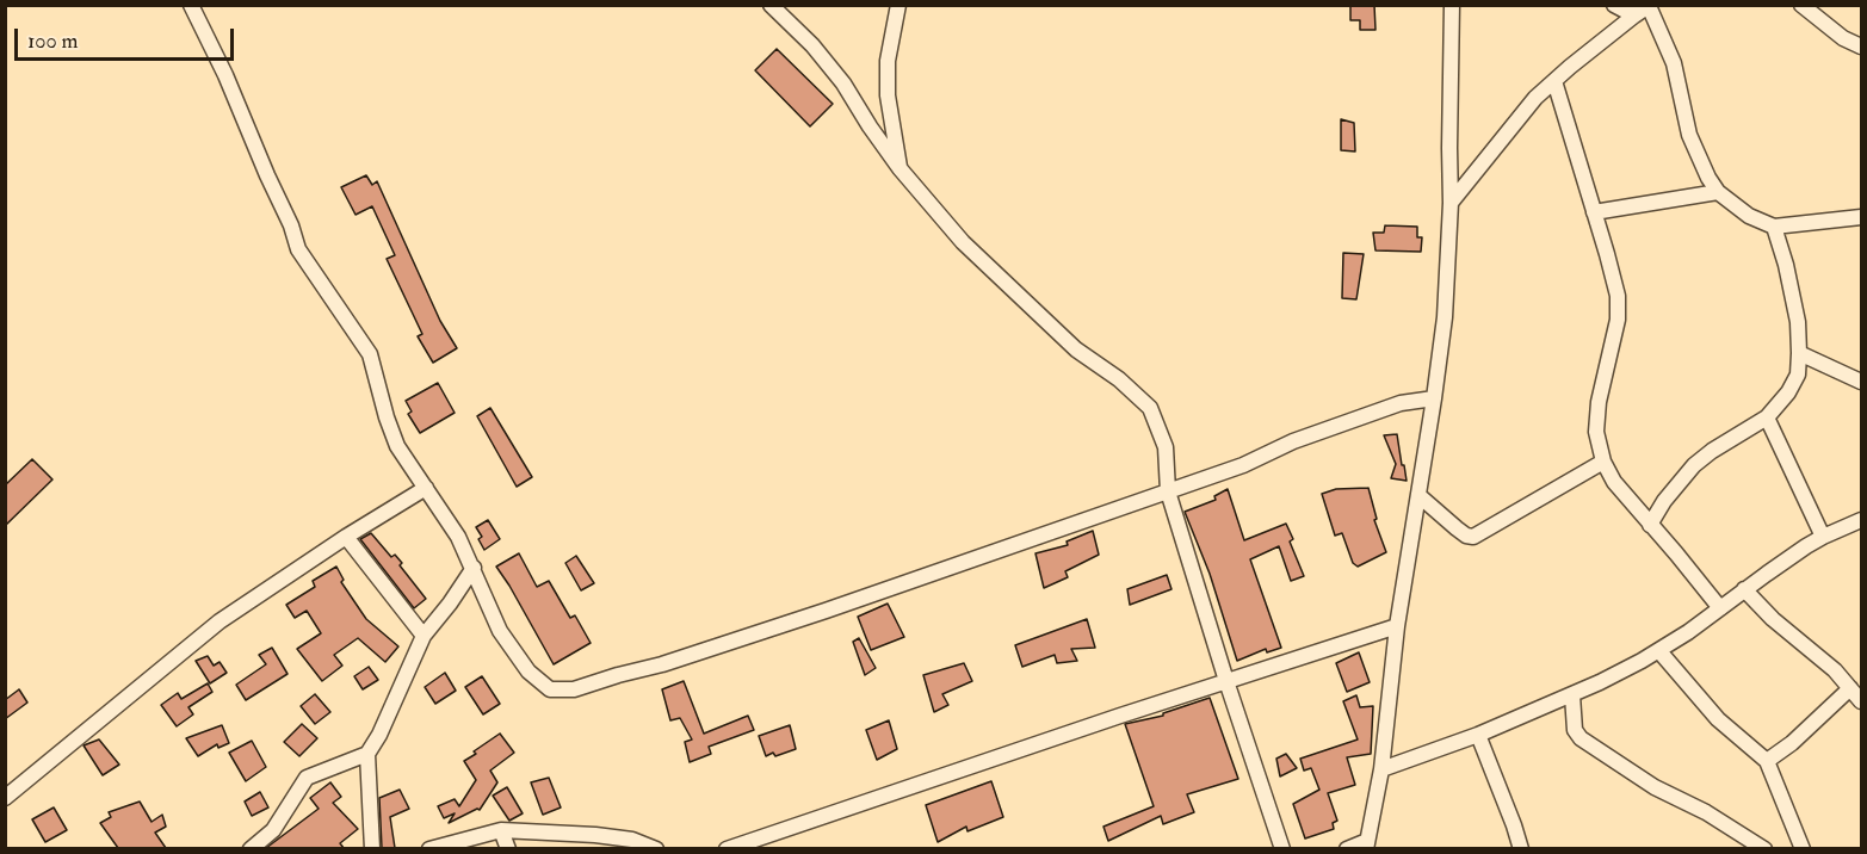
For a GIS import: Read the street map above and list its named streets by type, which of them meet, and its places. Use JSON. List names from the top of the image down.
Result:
{
  "scale_bar": "100 m"
}
